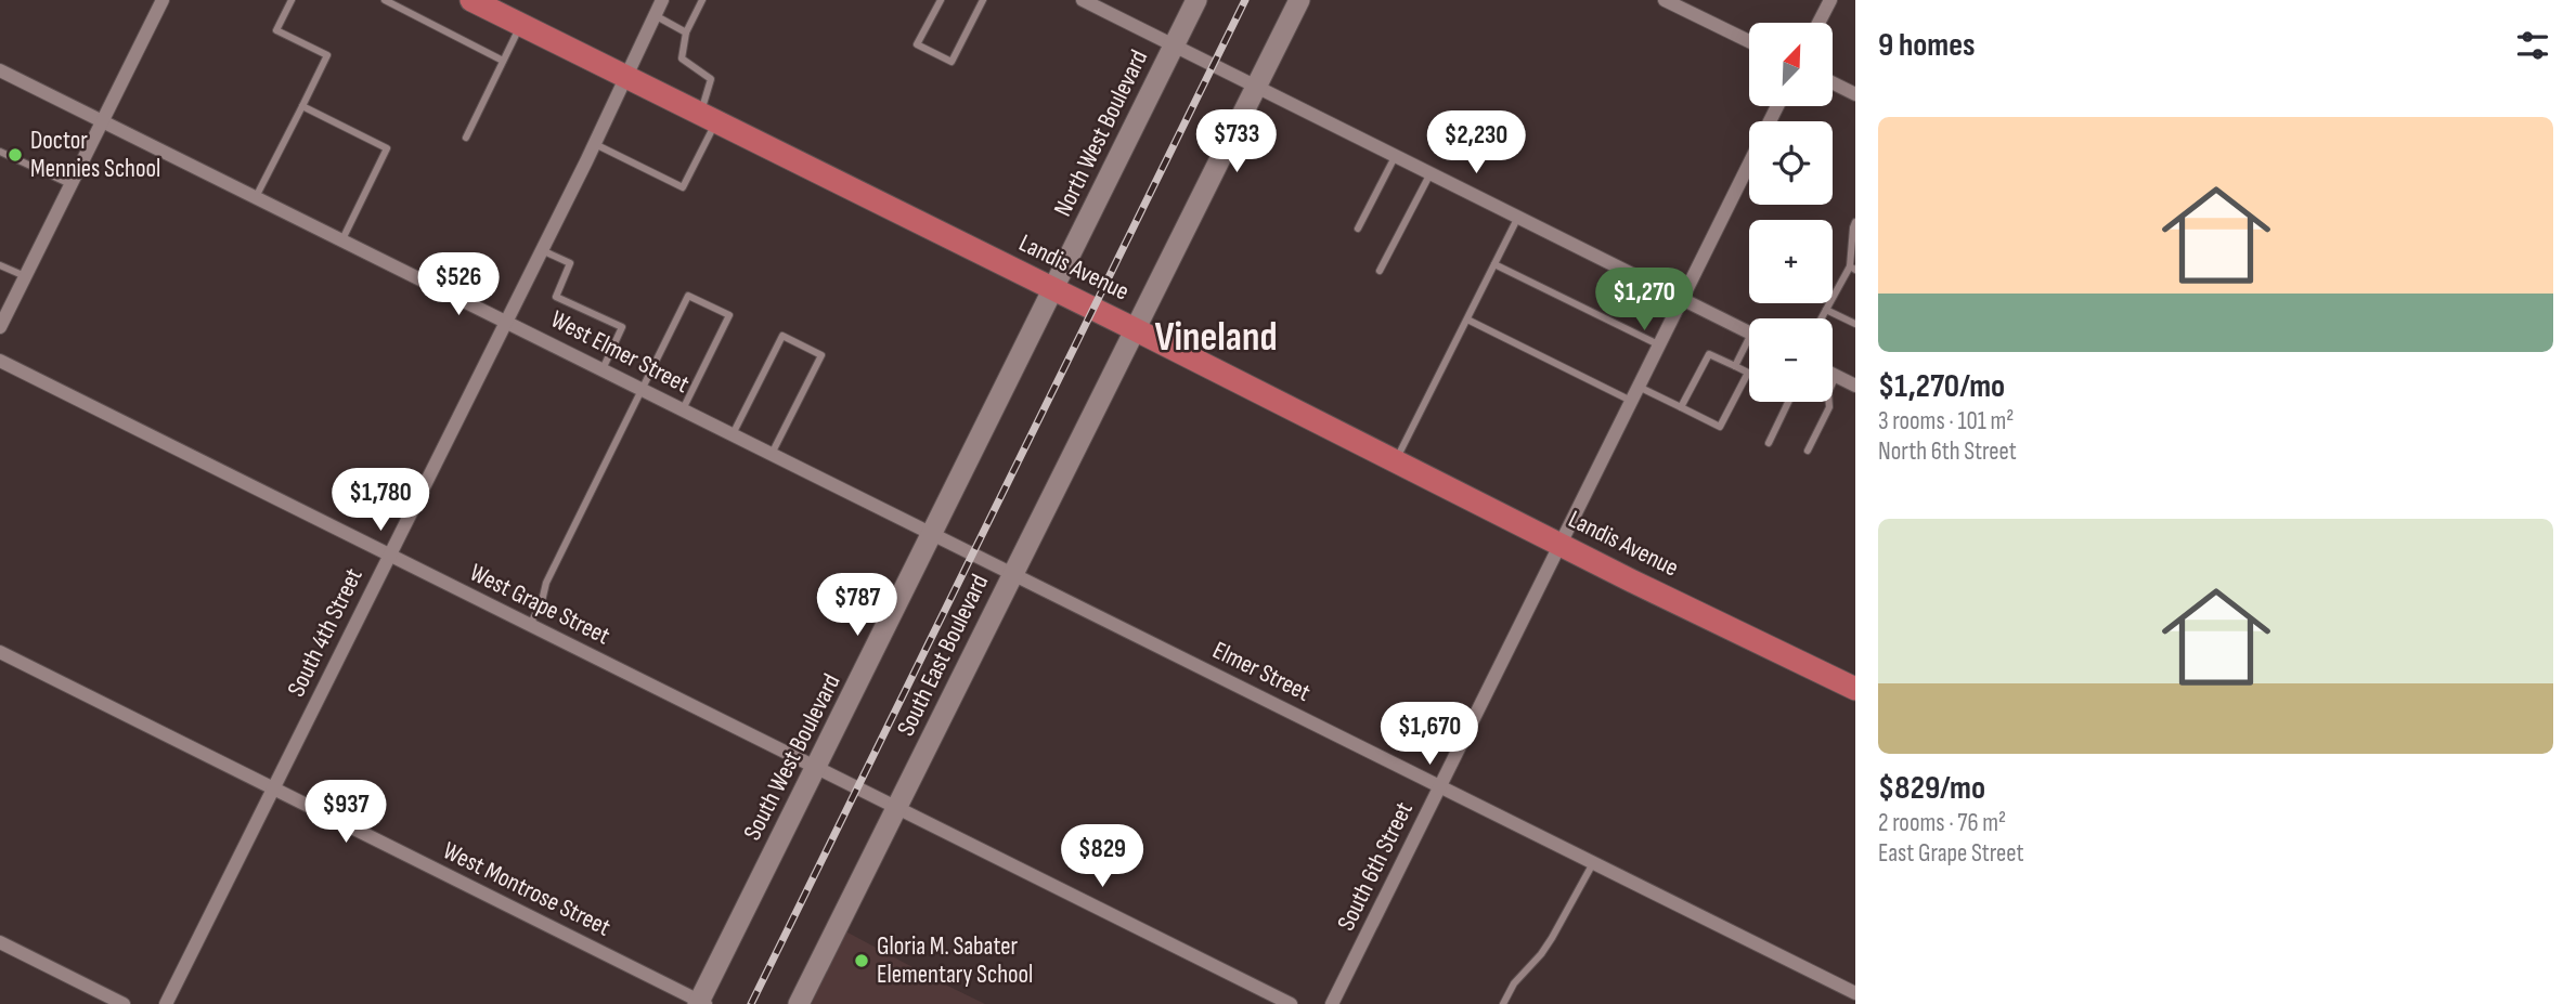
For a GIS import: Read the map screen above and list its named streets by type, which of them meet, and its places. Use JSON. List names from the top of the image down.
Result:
{
  "streets": {
    "main road": [
      "North West Boulevard",
      "Landis Avenue",
      "South East Boulevard",
      "South West Boulevard"
    ],
    "street": [
      "West Elmer Street",
      "West Grape Street",
      "South 4th Street",
      "Elmer Street",
      "South 6th Street",
      "West Montrose Street"
    ]
  },
  "crossings": [
    ["North West Boulevard", "Landis Avenue"],
    ["North West Boulevard", "South West Boulevard"],
    ["Landis Avenue", "South 4th Street"],
    ["Landis Avenue", "South East Boulevard"],
    ["Landis Avenue", "South West Boulevard"],
    ["Landis Avenue", "South 6th Street"],
    ["West Elmer Street", "South 4th Street"],
    ["West Elmer Street", "Elmer Street"],
    ["West Elmer Street", "South West Boulevard"],
    ["West Grape Street", "South 4th Street"],
    ["West Grape Street", "South East Boulevard"],
    ["West Grape Street", "South West Boulevard"],
    ["South 4th Street", "West Montrose Street"],
    ["South East Boulevard", "Elmer Street"],
    ["Elmer Street", "South West Boulevard"],
    ["Elmer Street", "South 6th Street"],
    ["South West Boulevard", "West Montrose Street"]
  ],
  "districts": ["Vineland"],
  "places": ["Doctor Mennies School", "Gloria M. Sabater Elementary School"],
  "north": "top right",
  "page": {
    "heading": "9 homes",
    "map_buttons": ["+", "−"],
    "list": [
      {
        "name": "$1,270/mo",
        "note": "3 rooms · 101 m² · North 6th Street"
      },
      {
        "name": "$829/mo",
        "note": "2 rooms · 76 m² · East Grape Street"
      }
    ],
    "price": [
      "$733",
      "$2,230",
      "$526",
      "$1,270",
      "$1,780",
      "$787",
      "$1,670",
      "$937",
      "$829"
    ]
  }
}
